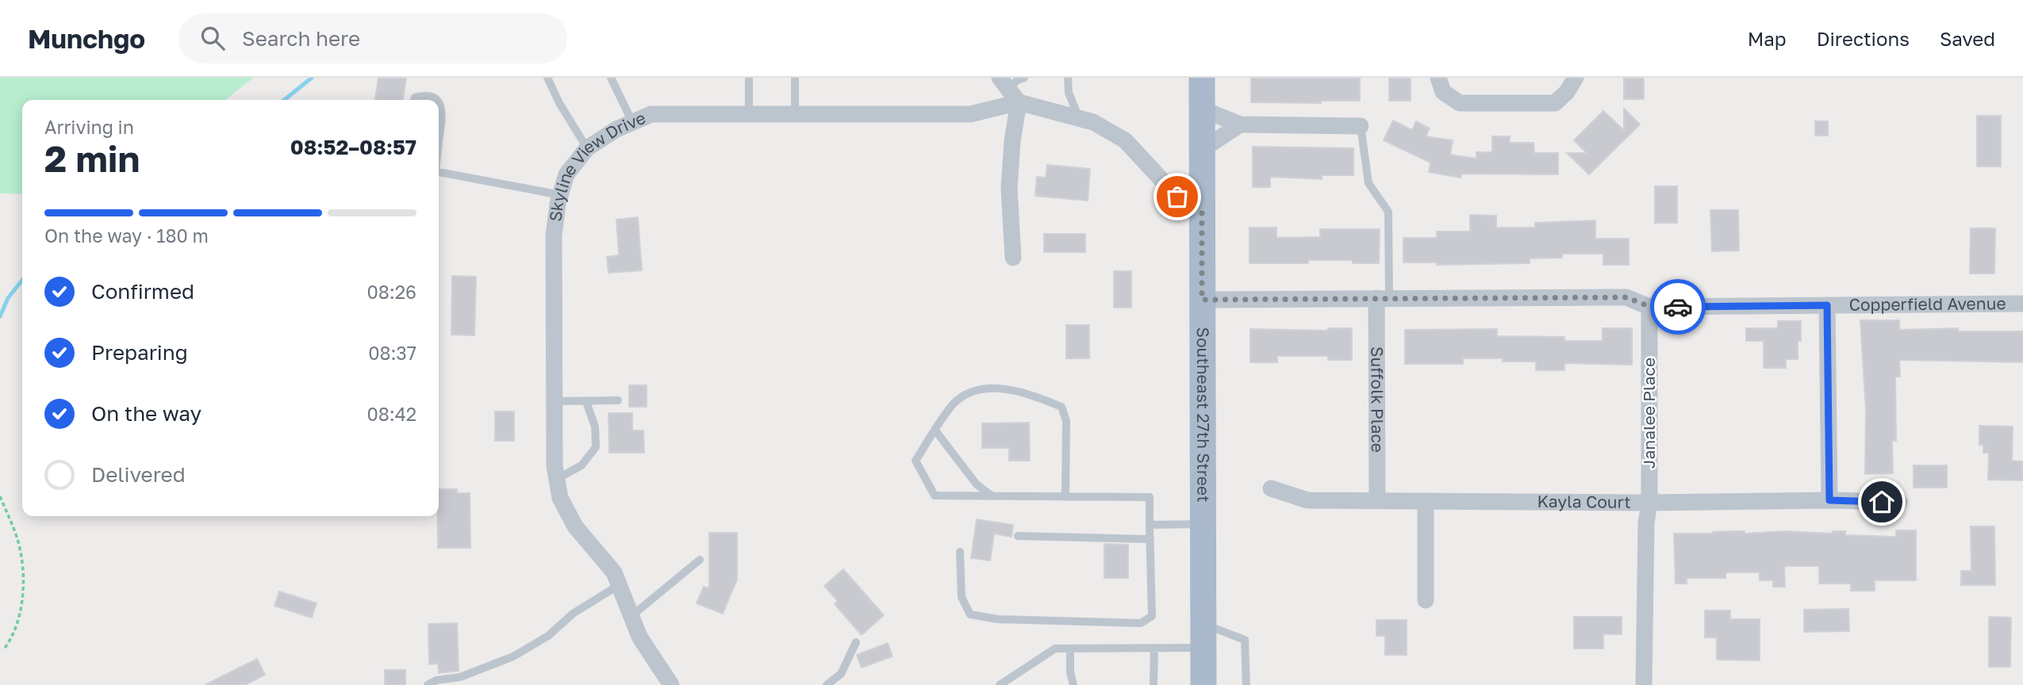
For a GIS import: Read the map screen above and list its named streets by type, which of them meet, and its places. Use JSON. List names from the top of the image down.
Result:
{
  "streets": {
    "main road": ["Southeast 27th Street"],
    "street": [
      "Skyline View Drive",
      "Copperfield Avenue",
      "Suffolk Place",
      "Janalee Place",
      "Kayla Court"
    ]
  },
  "crossings": [
    ["Skyline View Drive", "Southeast 27th Street"],
    ["Copperfield Avenue", "Suffolk Place"],
    ["Copperfield Avenue", "Janalee Place"],
    ["Copperfield Avenue", "Southeast 27th Street"],
    ["Suffolk Place", "Kayla Court"],
    ["Janalee Place", "Kayla Court"]
  ],
  "page": {
    "header": "Munchgo",
    "search": "Search here",
    "nav": ["Map", "Directions", "Saved"],
    "heading": ["2 min", "Arriving in", "08:52–08:57"],
    "bar": "On the way · 180 m",
    "list": [
      ["Confirmed", "08:26"],
      ["Preparing", "08:37"],
      ["On the way", "08:42"],
      "Delivered"
    ]
  }
}
